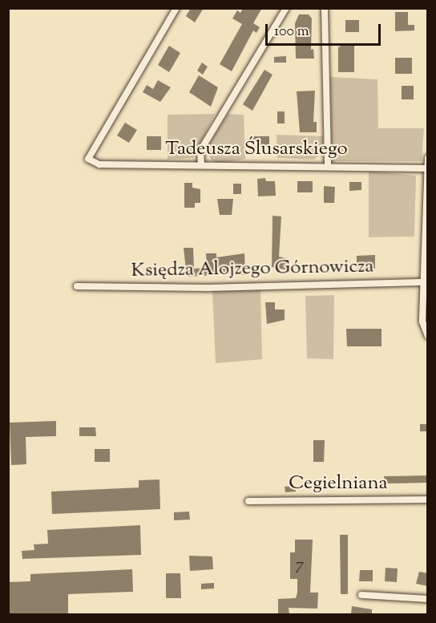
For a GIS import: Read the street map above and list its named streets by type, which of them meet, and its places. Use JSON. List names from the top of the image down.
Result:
{
  "streets": {
    "street": ["Tadeusza Ślusarskiego", "Księdza Alojzego Górnowicza", "Cegielniana"]
  },
  "house_numbers": ["7"],
  "scale_bar": "100 m"
}
